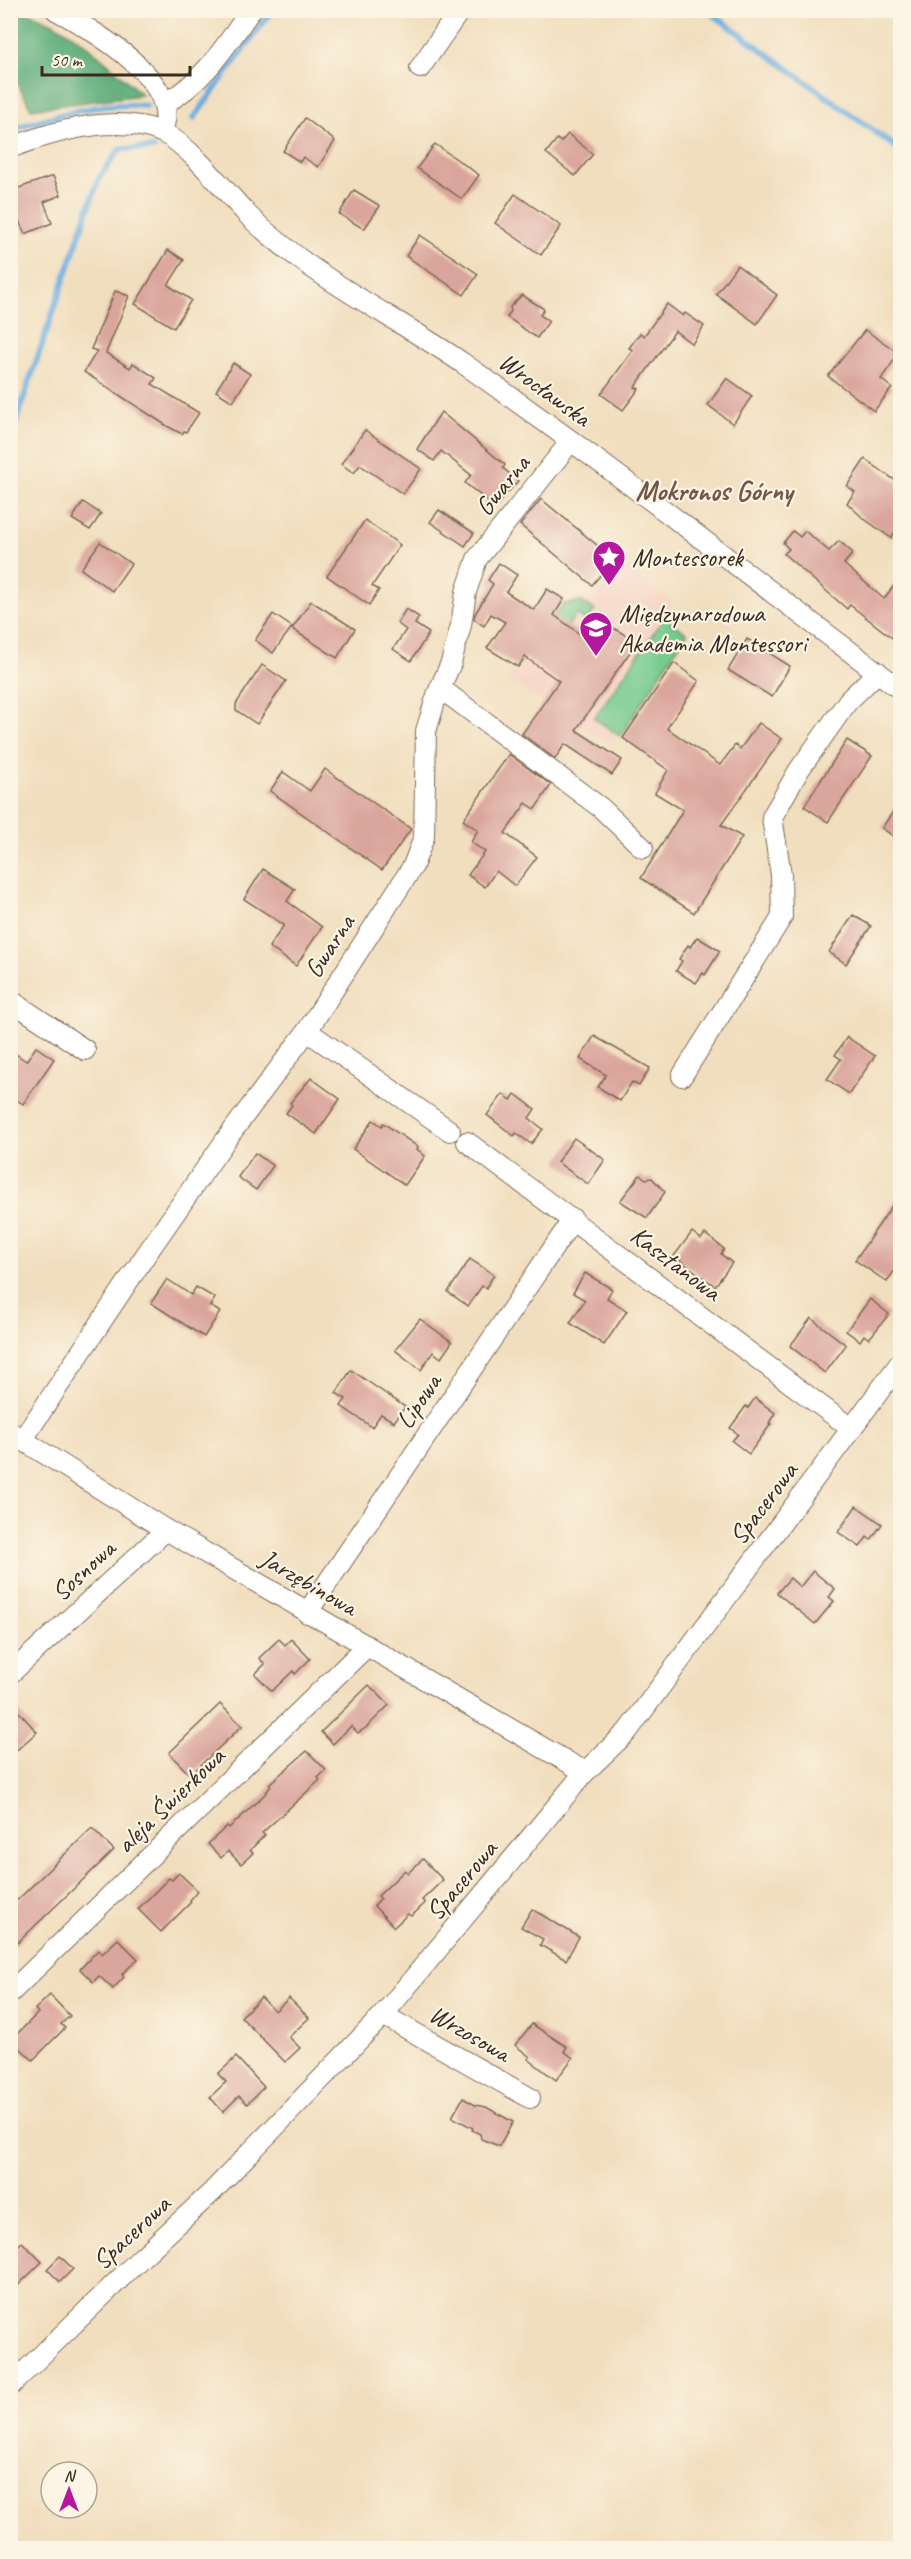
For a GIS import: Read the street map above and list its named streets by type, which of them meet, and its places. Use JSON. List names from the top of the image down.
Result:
{
  "streets": {
    "street": [
      "Wrocławska",
      "Gwarna",
      "Kasztanowa",
      "Lipowa",
      "Spacerowa",
      "Sosnowa",
      "Jarzębinowa",
      "aleja Świerkowa",
      "Wrzosowa"
    ]
  },
  "crossings": [
    ["Wrocławska", "Gwarna"],
    ["Gwarna", "Jarzębinowa"],
    ["Kasztanowa", "Lipowa"],
    ["Kasztanowa", "Spacerowa"],
    ["Lipowa", "Jarzębinowa"],
    ["Spacerowa", "Jarzębinowa"],
    ["Spacerowa", "Wrzosowa"],
    ["Sosnowa", "Jarzębinowa"],
    ["Jarzębinowa", "aleja Świerkowa"]
  ],
  "districts": ["Mokronos Górny"],
  "places": {
    "place": ["Montessorek"],
    "school or university": ["Międzynarodowa Akademia Montessori"]
  },
  "scale_bar": "50 m",
  "north": "top"
}
